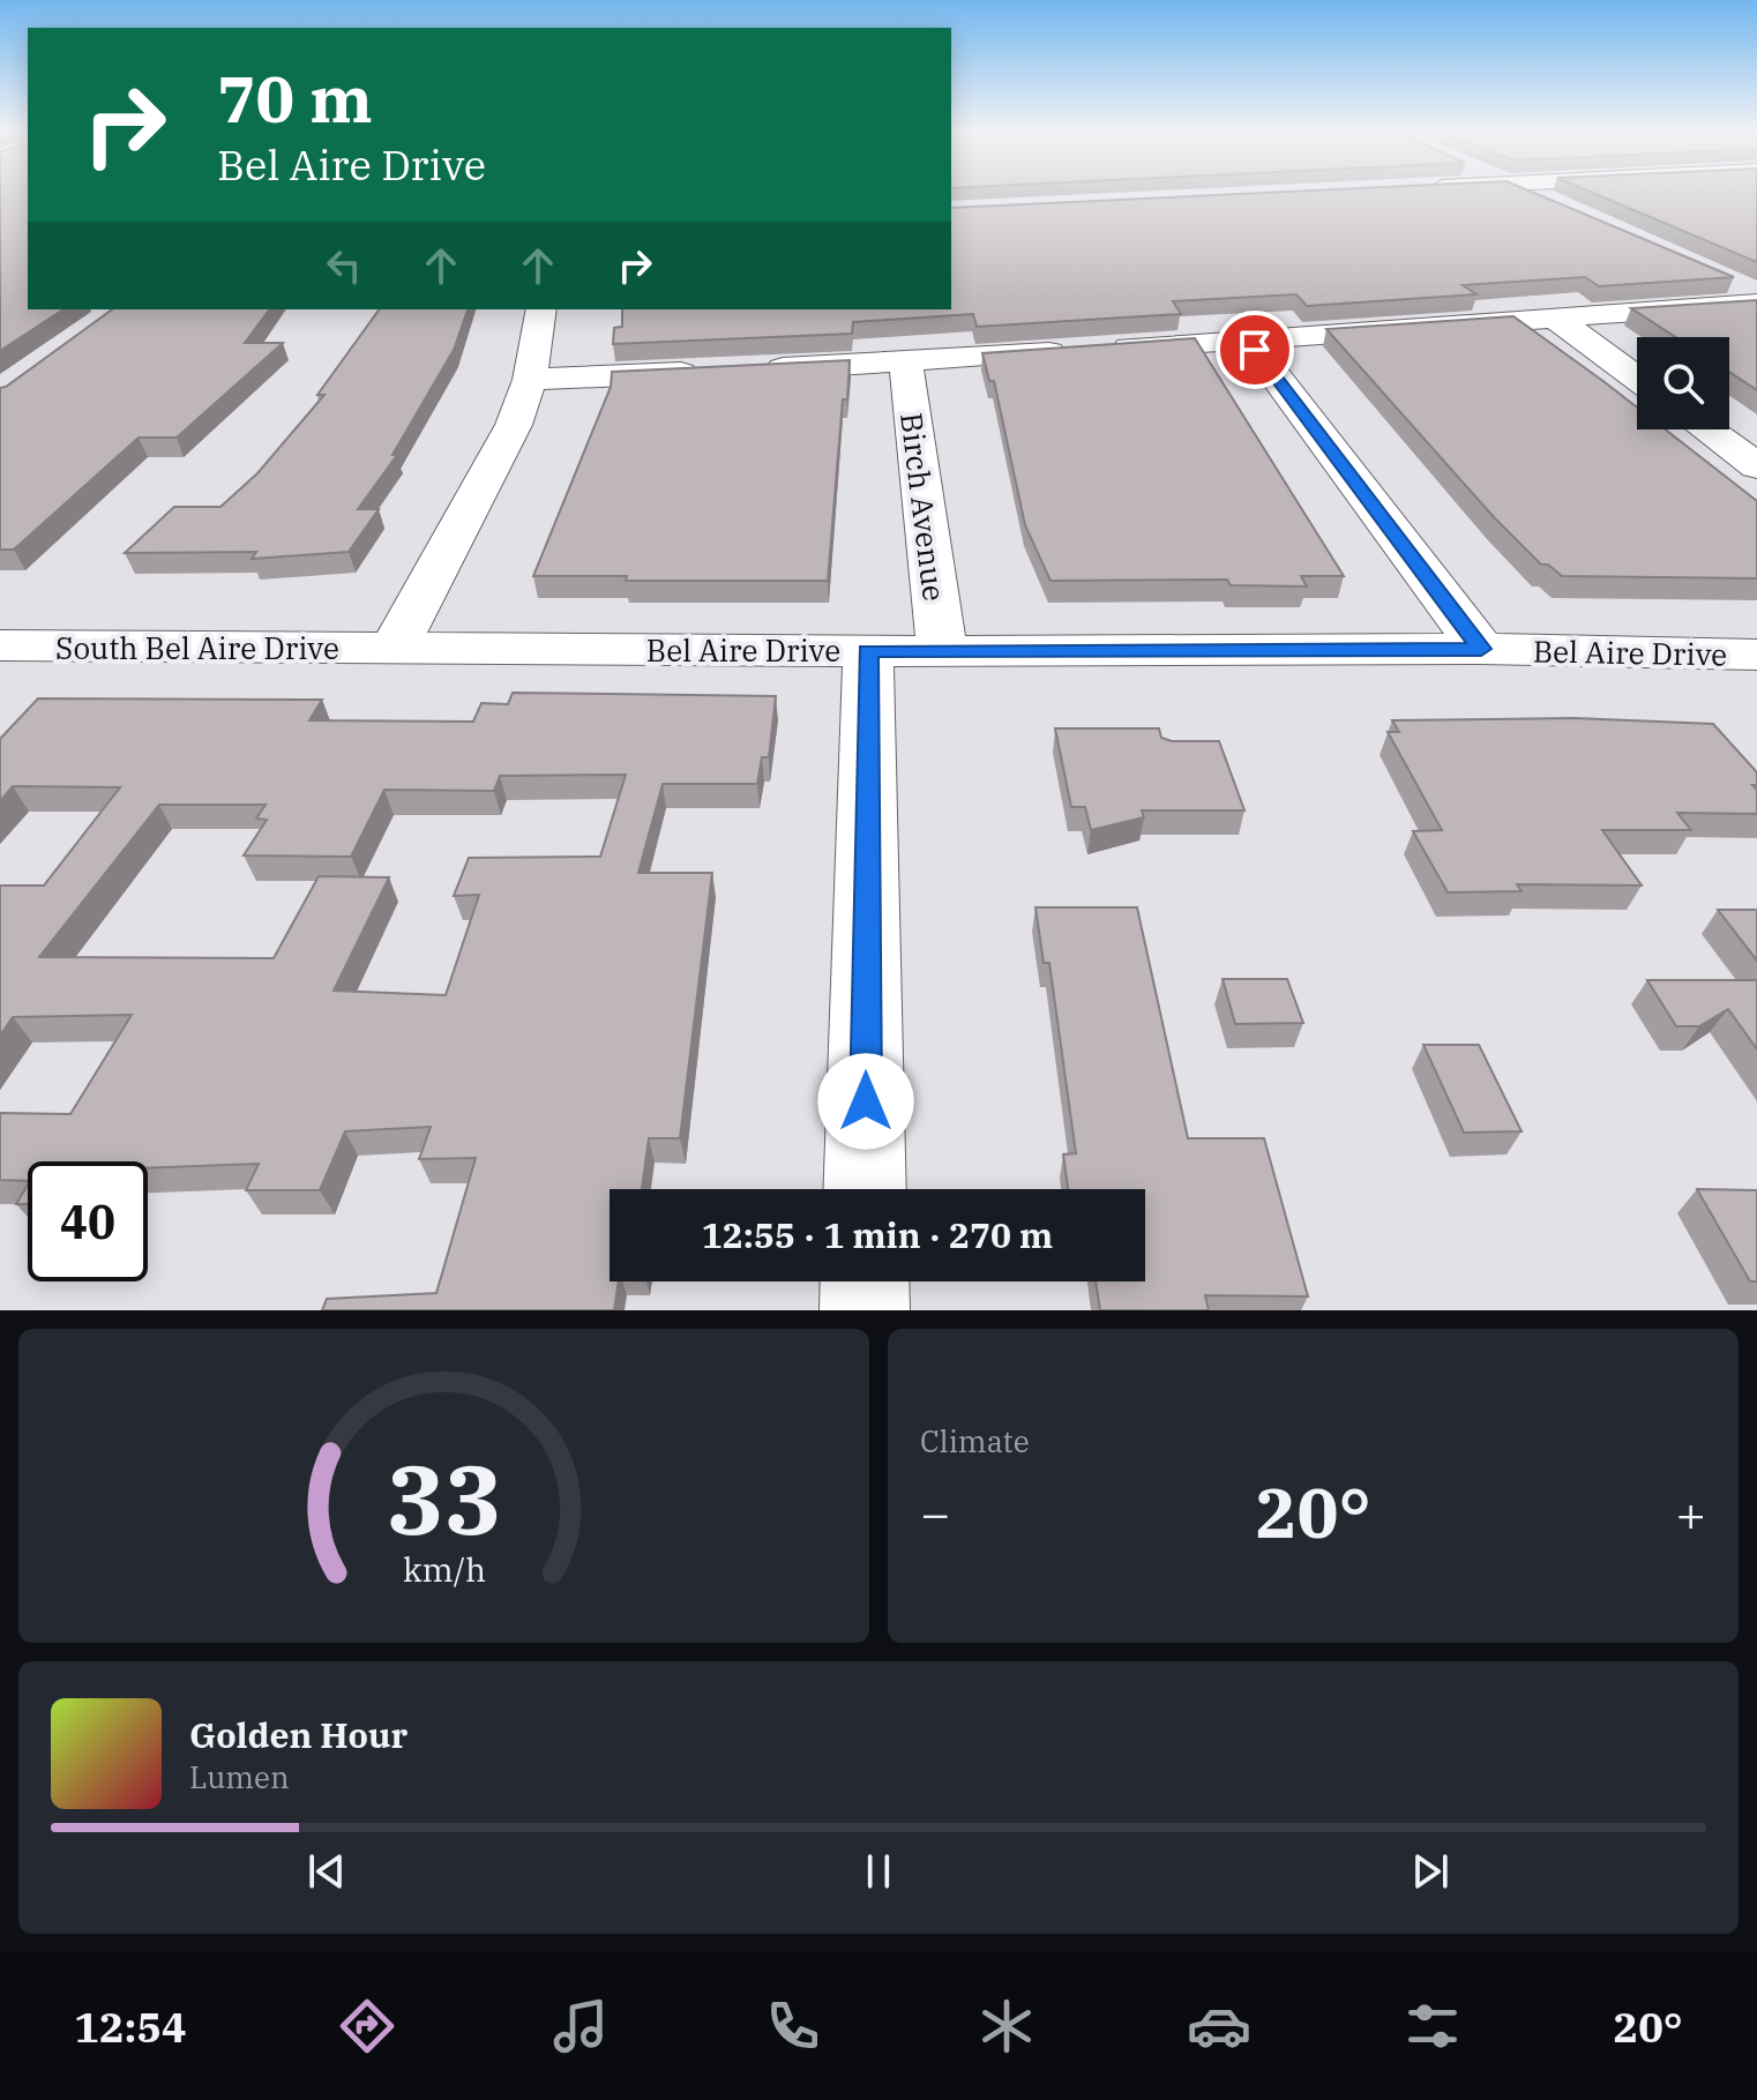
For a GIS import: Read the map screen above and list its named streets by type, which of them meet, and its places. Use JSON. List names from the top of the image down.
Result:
{
  "streets": {
    "street": ["Birch Avenue", "South Bel Aire Drive", "Bel Aire Drive"]
  },
  "crossings": [
    ["Birch Avenue", "Bel Aire Drive"],
    ["South Bel Aire Drive", "Bel Aire Drive"]
  ],
  "page": {
    "turn": ["70 m", "Bel Aire Drive"],
    "limit": "40",
    "trip": "12:55 · 1 min · 270 m",
    "tile": "Climate",
    "heat": ["−", "20°", "+"],
    "song": ["Golden Hour", "Lumen"],
    "tabs": ["12:54", "20°"],
    "gauge": ["33", "km/h"]
  }
}
